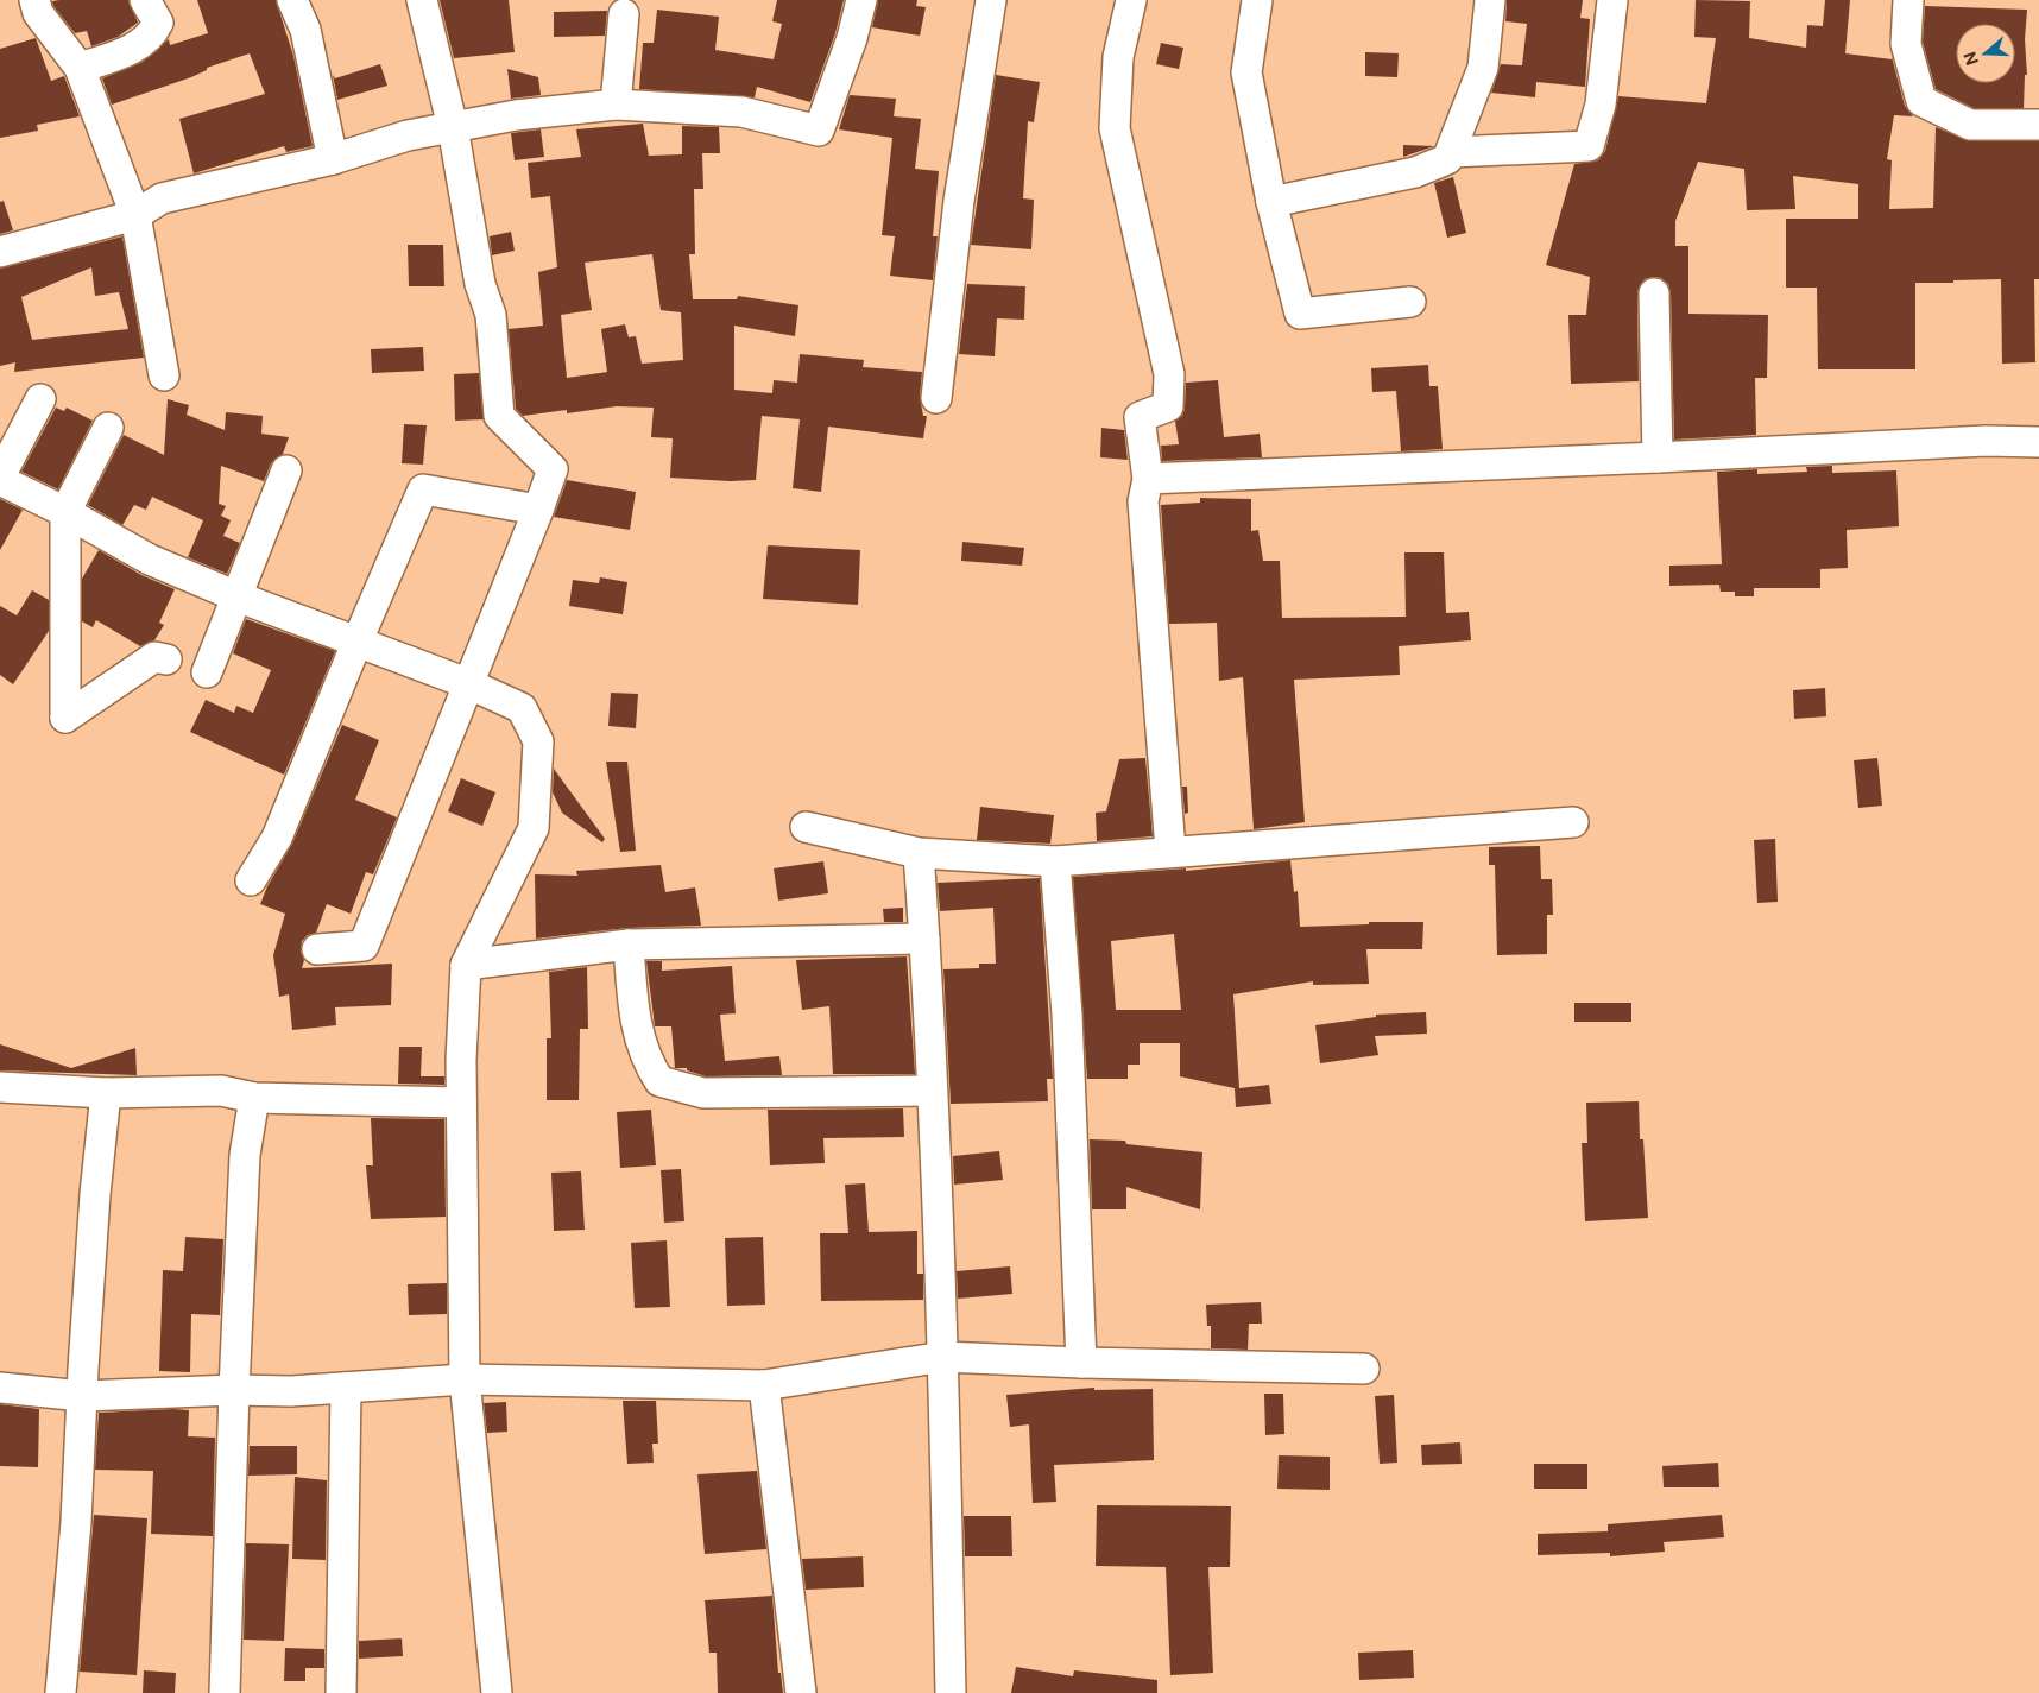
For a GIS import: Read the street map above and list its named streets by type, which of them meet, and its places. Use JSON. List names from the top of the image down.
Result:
{
  "north": "left"
}
